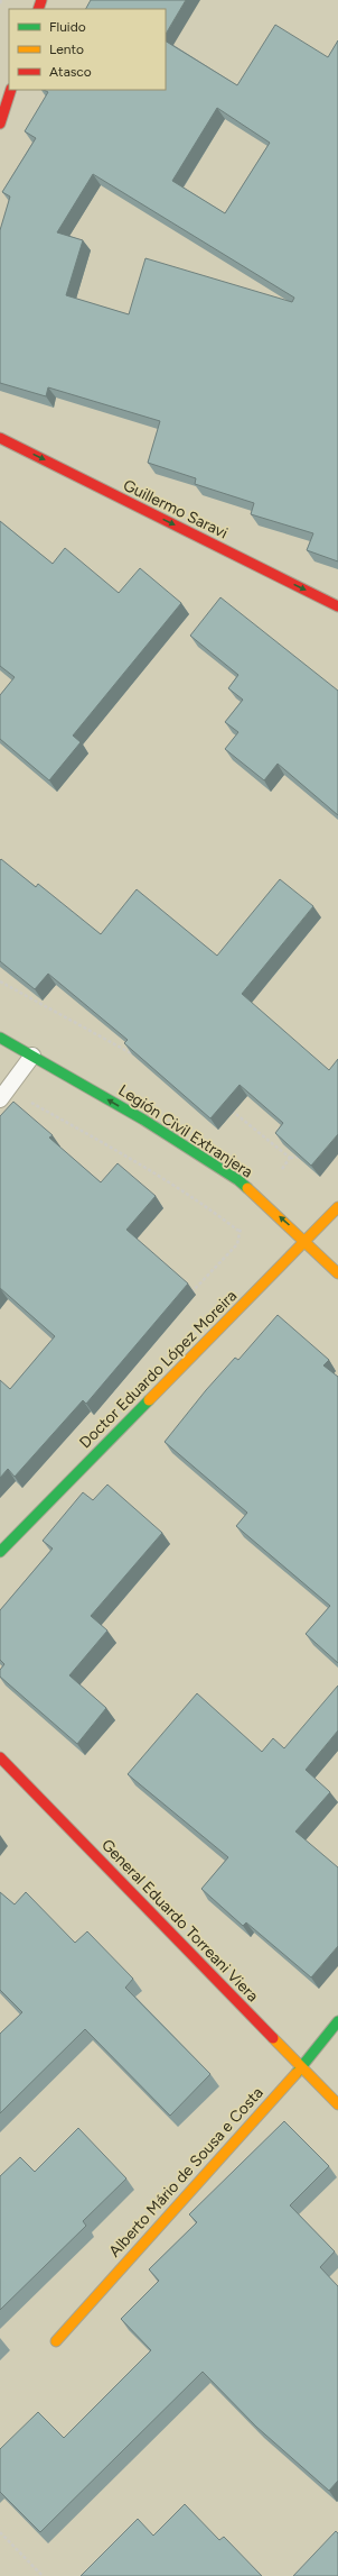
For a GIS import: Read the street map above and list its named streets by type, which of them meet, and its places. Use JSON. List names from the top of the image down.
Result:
{
  "streets": {
    "street": [
      "Guillermo Saravi",
      "Legión Civil Extranjera",
      "Doctor Eduardo López Moreira",
      "General Eduardo Torreani Viera",
      "Alberto Mário de Sousa e Costa"
    ]
  },
  "crossings": [
    ["Legión Civil Extranjera", "Doctor Eduardo López Moreira"],
    ["General Eduardo Torreani Viera", "Alberto Mário de Sousa e Costa"]
  ],
  "one_way": ["Guillermo Saravi", "Legión Civil Extranjera"],
  "legend": ["Fluido", "Lento", "Atasco"]
}
